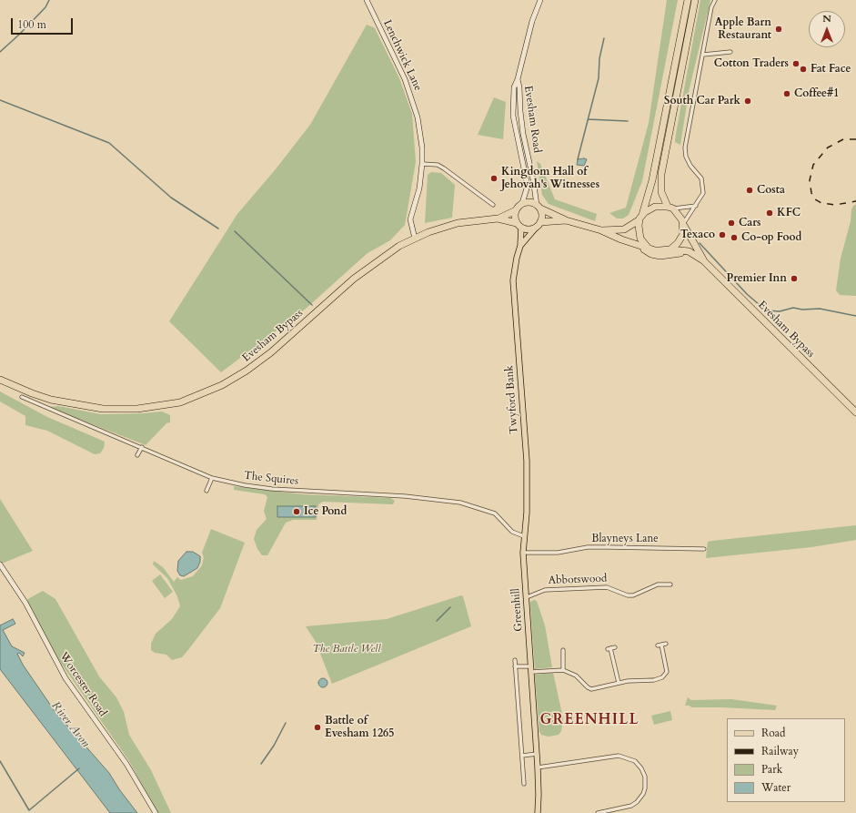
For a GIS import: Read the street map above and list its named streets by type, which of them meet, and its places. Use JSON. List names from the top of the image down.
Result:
{
  "streets": {
    "highway": ["Evesham Bypass"],
    "main road": [
      "Lenchwick Lane",
      "Evesham Road",
      "Twyford Bank",
      "Greenhill",
      "Worcester Road"
    ],
    "street": ["The Squires", "Blayneys Lane", "Abbotswood"]
  },
  "crossings": [
    ["Lenchwick Lane", "Evesham Bypass"],
    ["Evesham Road", "Evesham Bypass"],
    ["Evesham Road", "Twyford Bank"],
    ["Evesham Bypass", "Twyford Bank"],
    ["Twyford Bank", "The Squires"],
    ["Twyford Bank", "Blayneys Lane"],
    ["Twyford Bank", "Greenhill"],
    ["Blayneys Lane", "Greenhill"],
    ["Abbotswood", "Greenhill"]
  ],
  "districts": ["GREENHILL"],
  "water": ["River Avon"],
  "parks": ["The Battle Well"],
  "places": [
    "Apple Barn Restaurant",
    "Cotton Traders",
    "Fat Face",
    "Coffee#1",
    "South Car Park",
    "Kingdom Hall of Jehovah's Witnesses",
    "Costa",
    "KFC",
    "Cars",
    "Texaco",
    "Co-op Food",
    "Premier Inn",
    "Ice Pond",
    "Battle of Evesham 1265"
  ],
  "legend": [
    "Road",
    "Railway",
    "Park",
    "Water"
  ],
  "scale_bar": "100 m",
  "north": "top"
}
